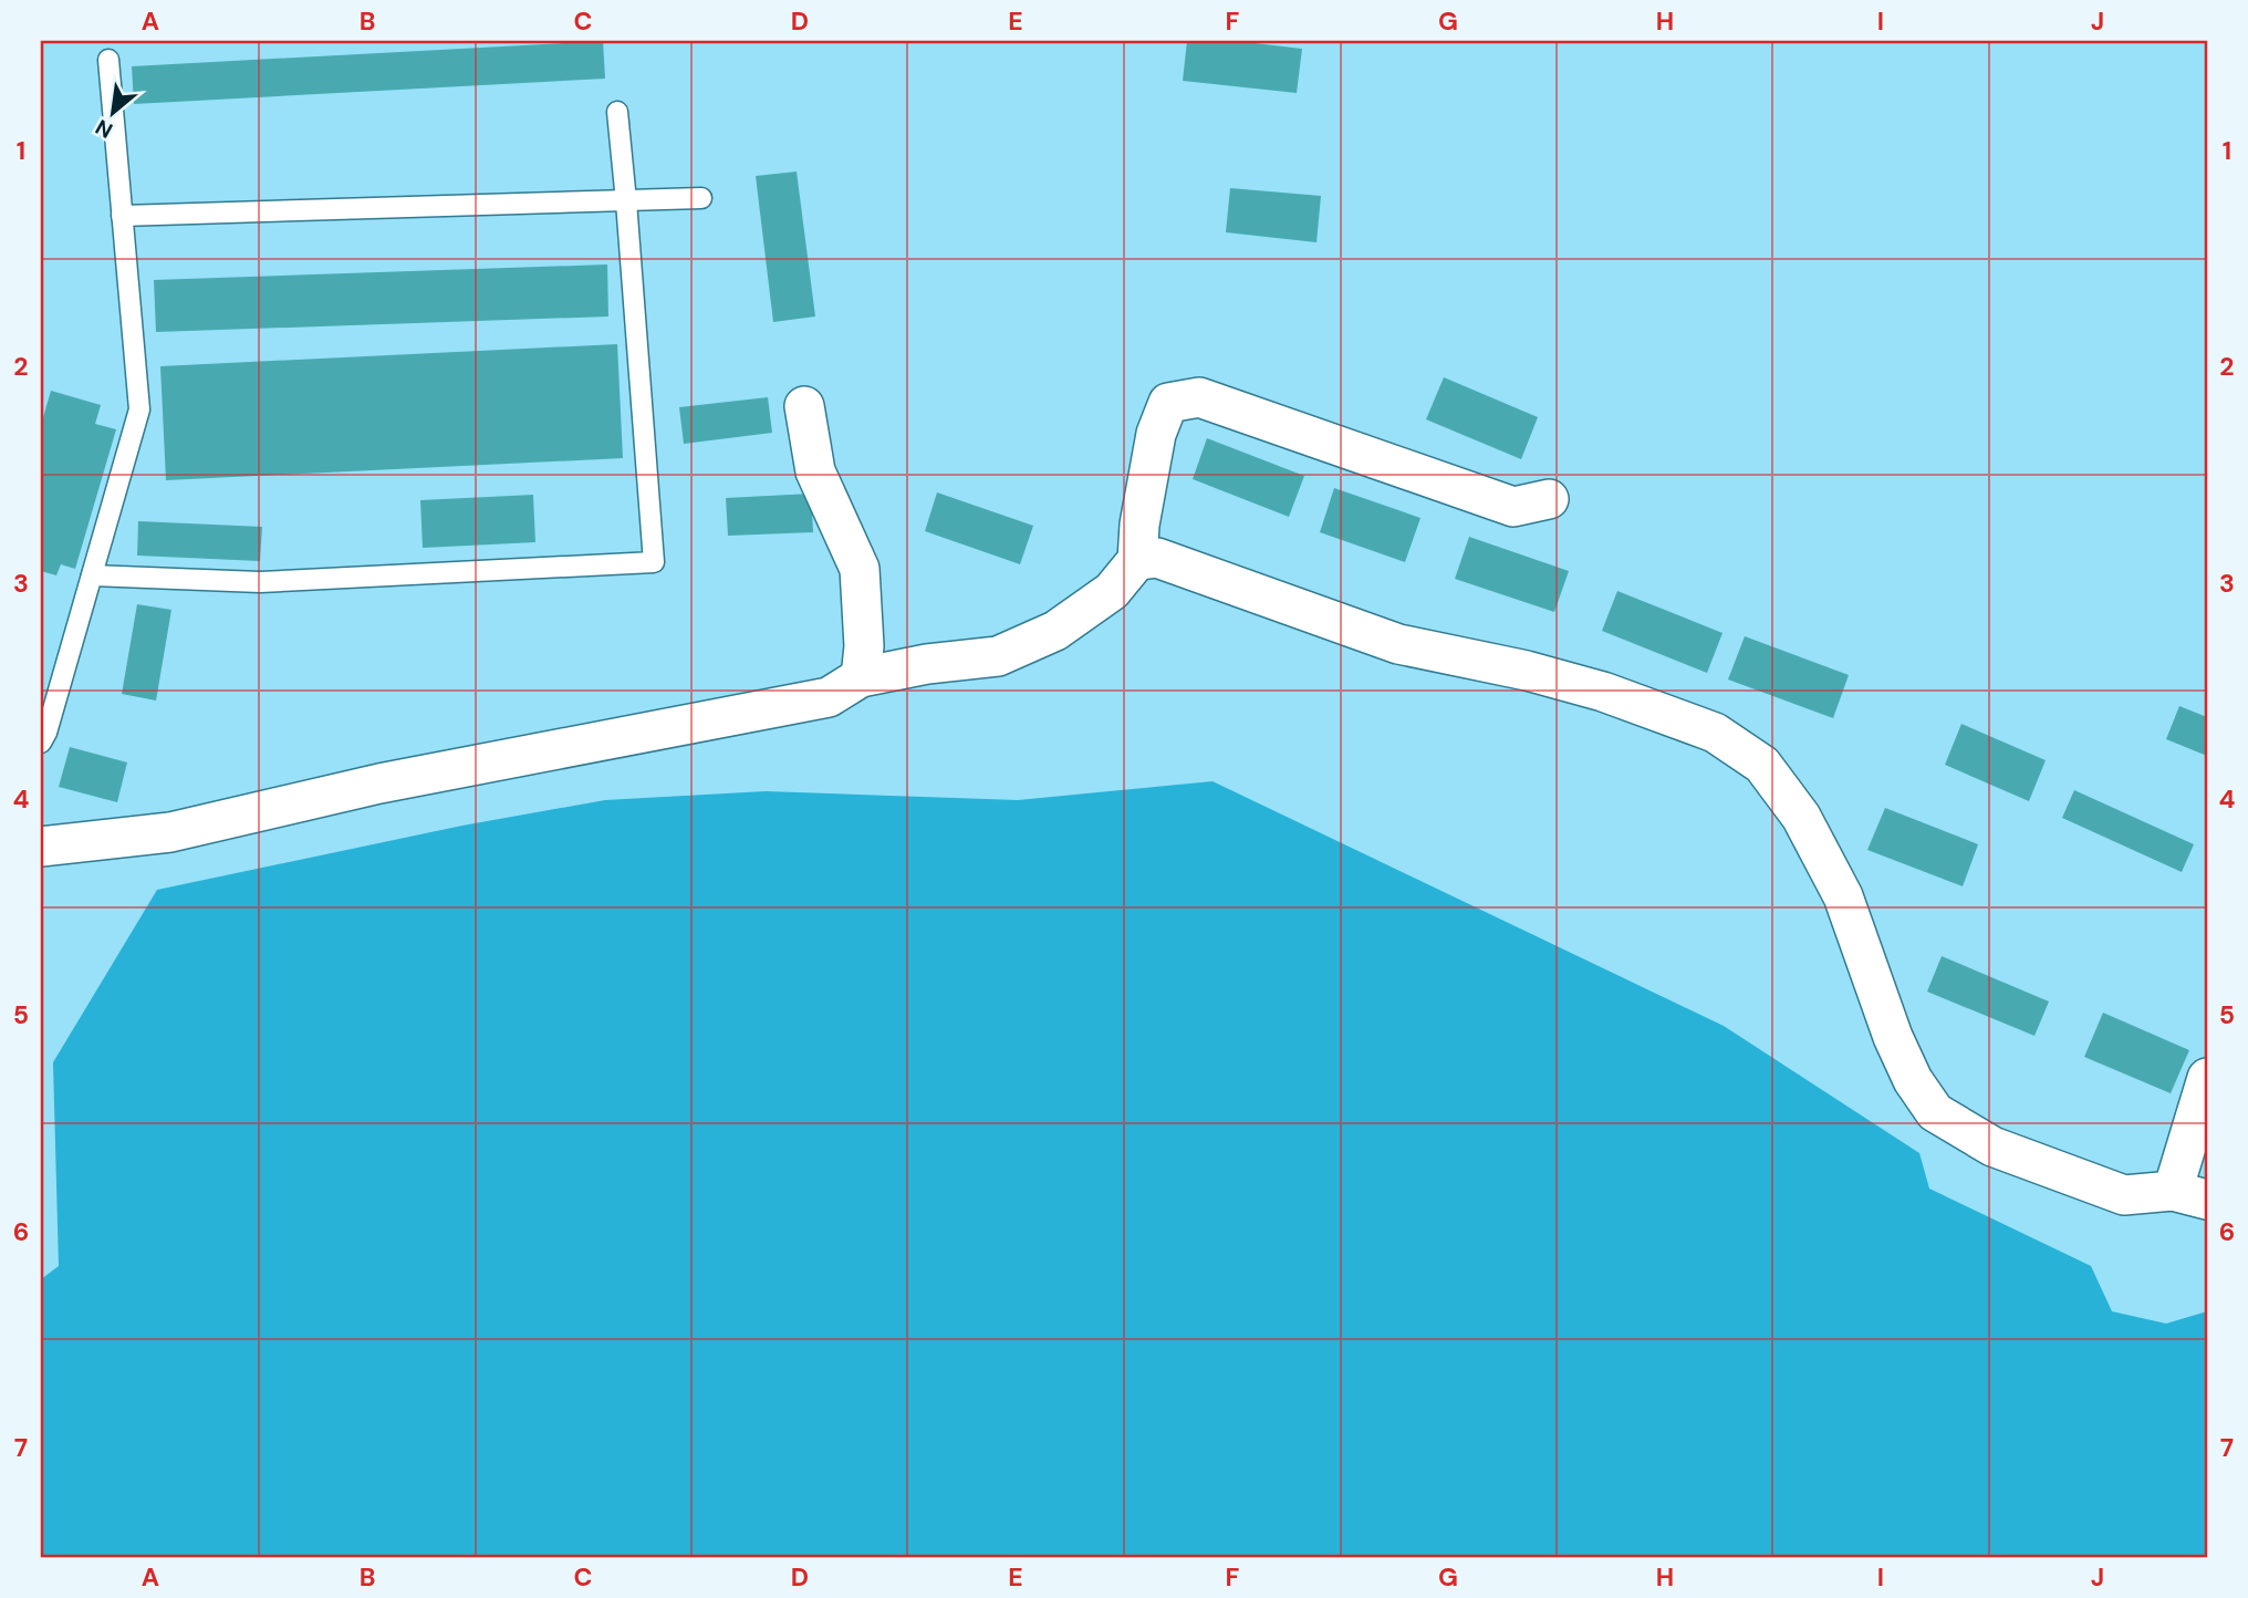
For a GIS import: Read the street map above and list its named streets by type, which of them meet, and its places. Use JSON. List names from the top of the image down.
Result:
{
  "north": "bottom left",
  "grid": {
    "columns": [
      "A",
      "B",
      "C",
      "D",
      "E",
      "F",
      "G",
      "H",
      "I",
      "J"
    ],
    "rows": [
      "1",
      "2",
      "3",
      "4",
      "5",
      "6",
      "7"
    ]
  }
}
